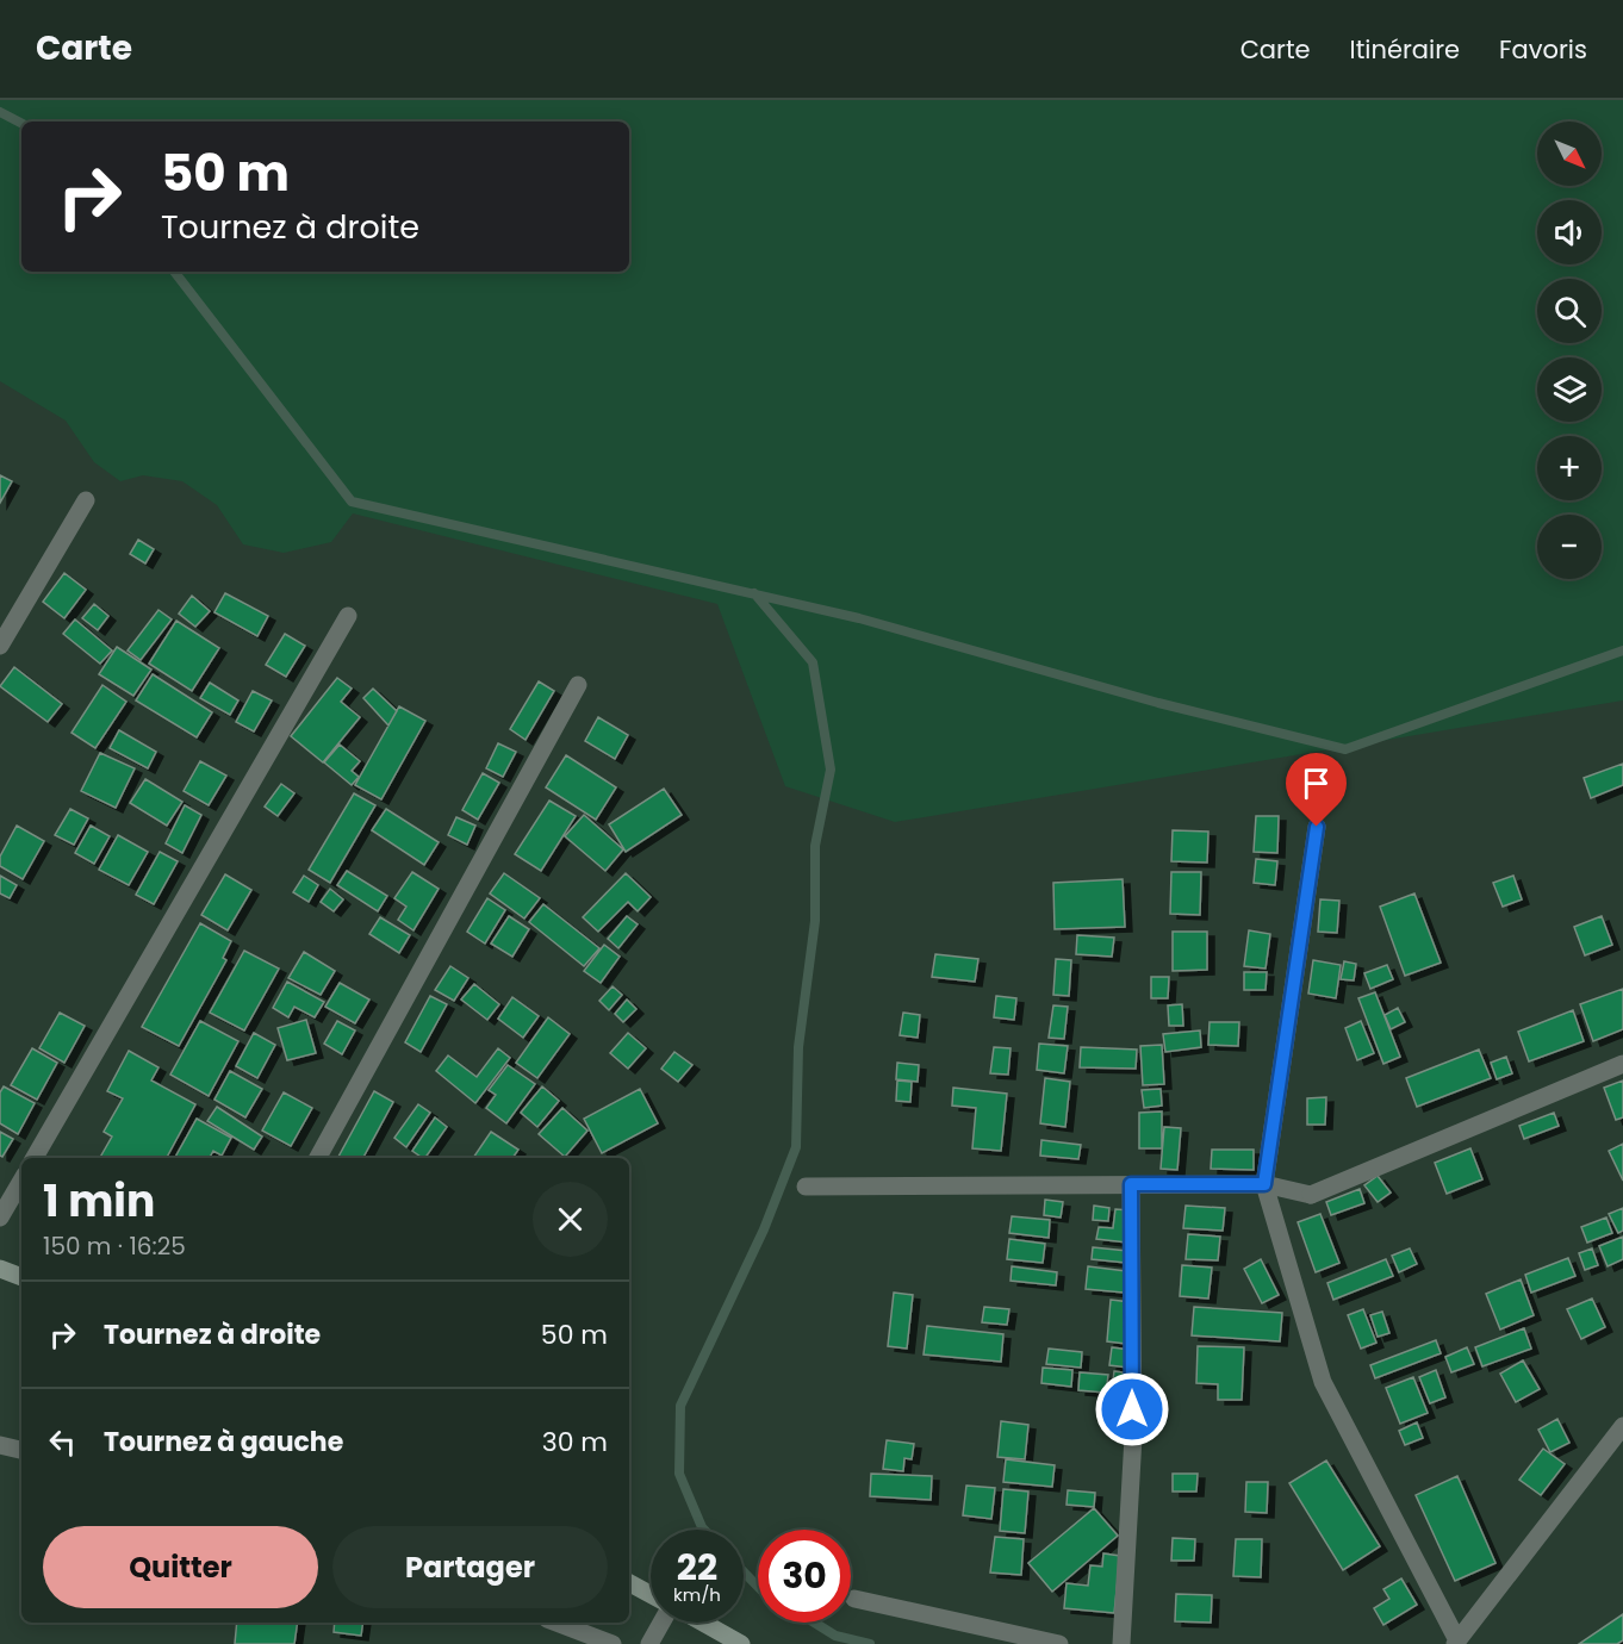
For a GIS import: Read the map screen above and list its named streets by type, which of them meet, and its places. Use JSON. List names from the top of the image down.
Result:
{
  "north": "bottom right",
  "page": {
    "header": "Carte",
    "nav": ["Carte", "Itinéraire", "Favoris"],
    "map_buttons": ["+", "−"],
    "turn": ["50 m", "Tournez à droite"],
    "heading": ["1 min", "150 m · 16:25"],
    "list": [
      {
        "name": "Tournez à droite",
        "value": "50 m"
      },
      {
        "name": "Tournez à gauche",
        "value": "30 m"
      }
    ],
    "buttons": ["Quitter", "Partager"],
    "speed": "22 km/h",
    "limit": "30"
  }
}
